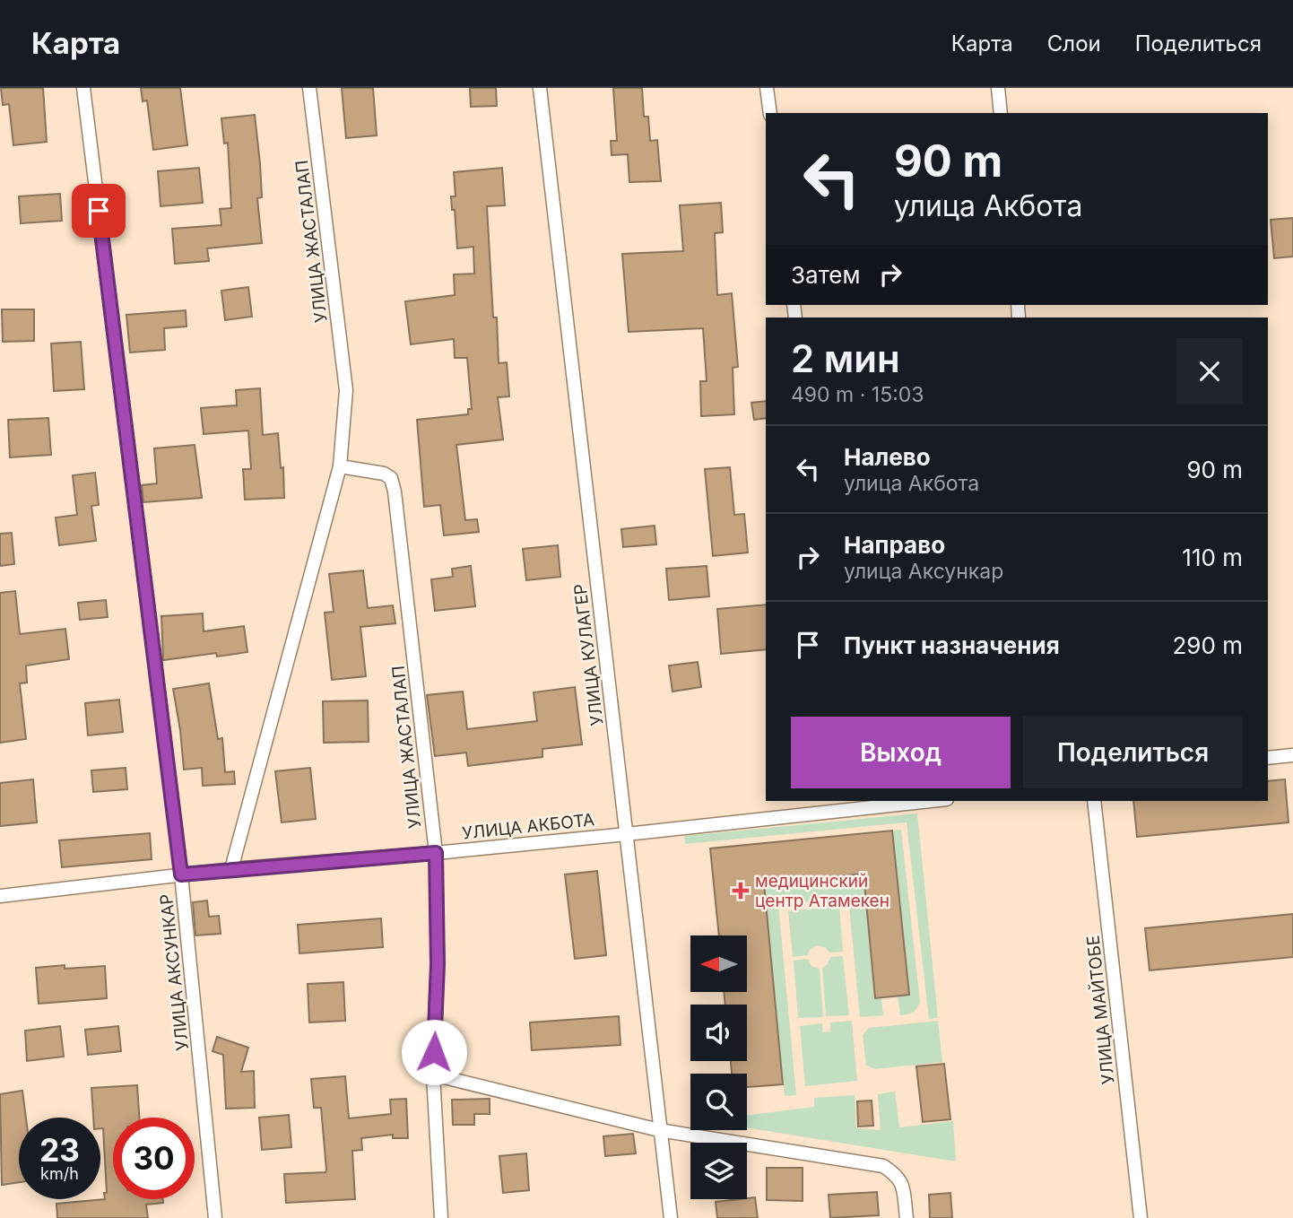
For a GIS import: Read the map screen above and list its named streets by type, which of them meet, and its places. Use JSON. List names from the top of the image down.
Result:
{
  "streets": {
    "street": [
      "УЛИЦА ЖАСТАЛАП",
      "УЛИЦА КУЛАГЕР",
      "УЛИЦА АКБОТА",
      "УЛИЦА АКСУНКАР",
      "УЛИЦА МАЙТОБЕ"
    ]
  },
  "crossings": [
    ["УЛИЦА ЖАСТАЛАП", "УЛИЦА АКБОТА"],
    ["УЛИЦА КУЛАГЕР", "УЛИЦА АКБОТА"],
    ["УЛИЦА АКБОТА", "УЛИЦА АКСУНКАР"]
  ],
  "places": {
    "health": ["медицинский центр Атамекен"]
  },
  "north": "left",
  "page": {
    "header": "Карта",
    "nav": ["Карта", "Слои", "Поделиться"],
    "turn": ["90 m", "улица Акбота"],
    "then": "Затем",
    "heading": ["2 мин", "490 m · 15:03"],
    "list": [
      {
        "name": "Налево",
        "note": "улица Акбота",
        "value": "90 m"
      },
      {
        "name": "Направо",
        "note": "улица Аксункар",
        "value": "110 m"
      },
      {
        "name": "Пункт назначения",
        "value": "290 m"
      }
    ],
    "buttons": ["Выход", "Поделиться"],
    "speed": "23 km/h",
    "limit": "30"
  }
}
